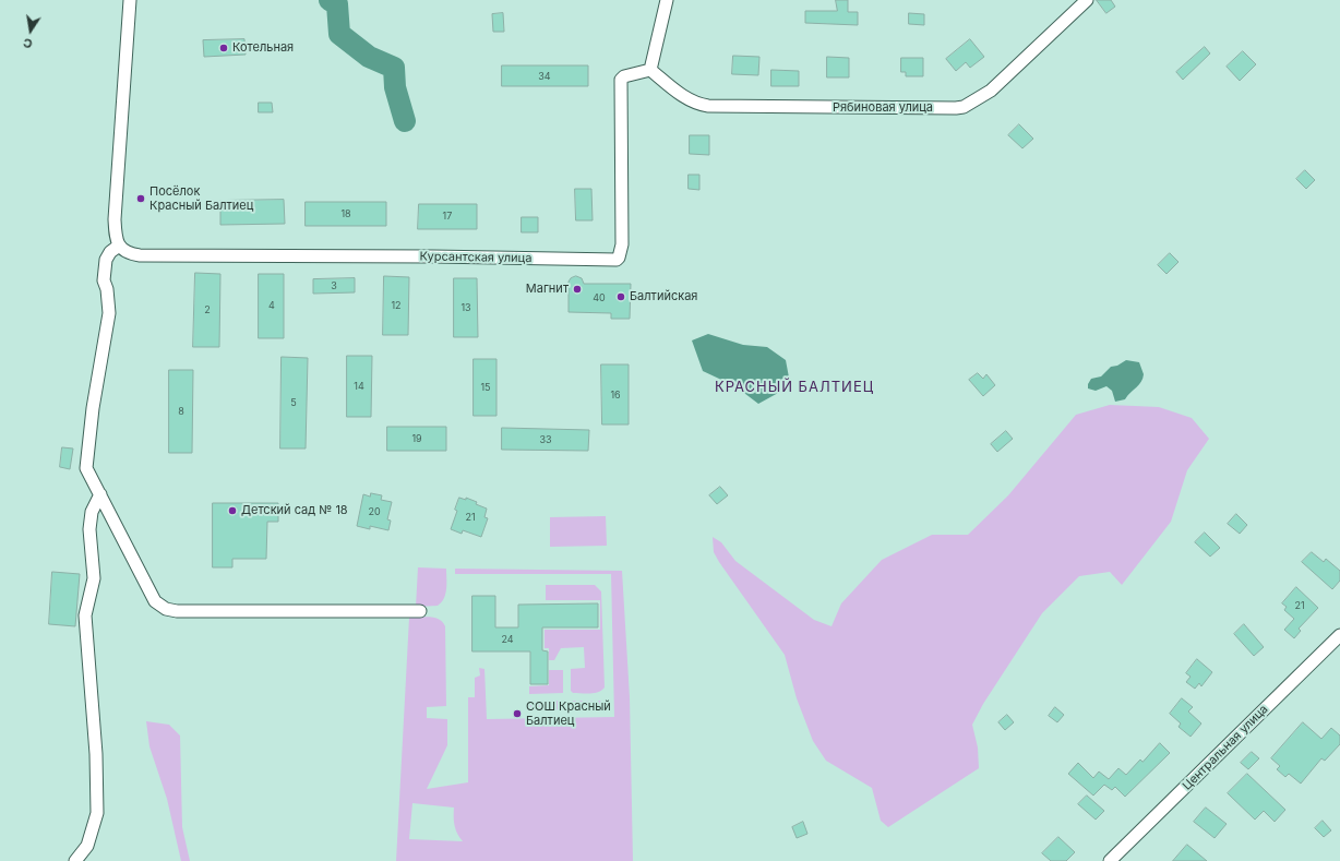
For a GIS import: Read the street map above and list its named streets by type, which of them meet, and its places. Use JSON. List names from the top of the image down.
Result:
{
  "streets": {
    "street": ["Рябиновая улица", "Курсантская улица", "Центральная улица"]
  },
  "crossings": [
    ["Рябиновая улица", "Курсантская улица"]
  ],
  "districts": ["КРАСНЫЙ БАЛТИЕЦ"],
  "places": [
    "Котельная",
    "Посёлок Красный Балтиец",
    "Магнит",
    "Балтийская",
    "Детский сад № 18",
    "СОШ Красный Балтиец"
  ],
  "house_numbers": [
    "34",
    "18",
    "17",
    "3",
    "40",
    "4",
    "12",
    "13",
    "2",
    "14",
    "15",
    "16",
    "5",
    "8",
    "19",
    "33",
    "20",
    "21",
    "21",
    "24"
  ],
  "north": "bottom"
}
